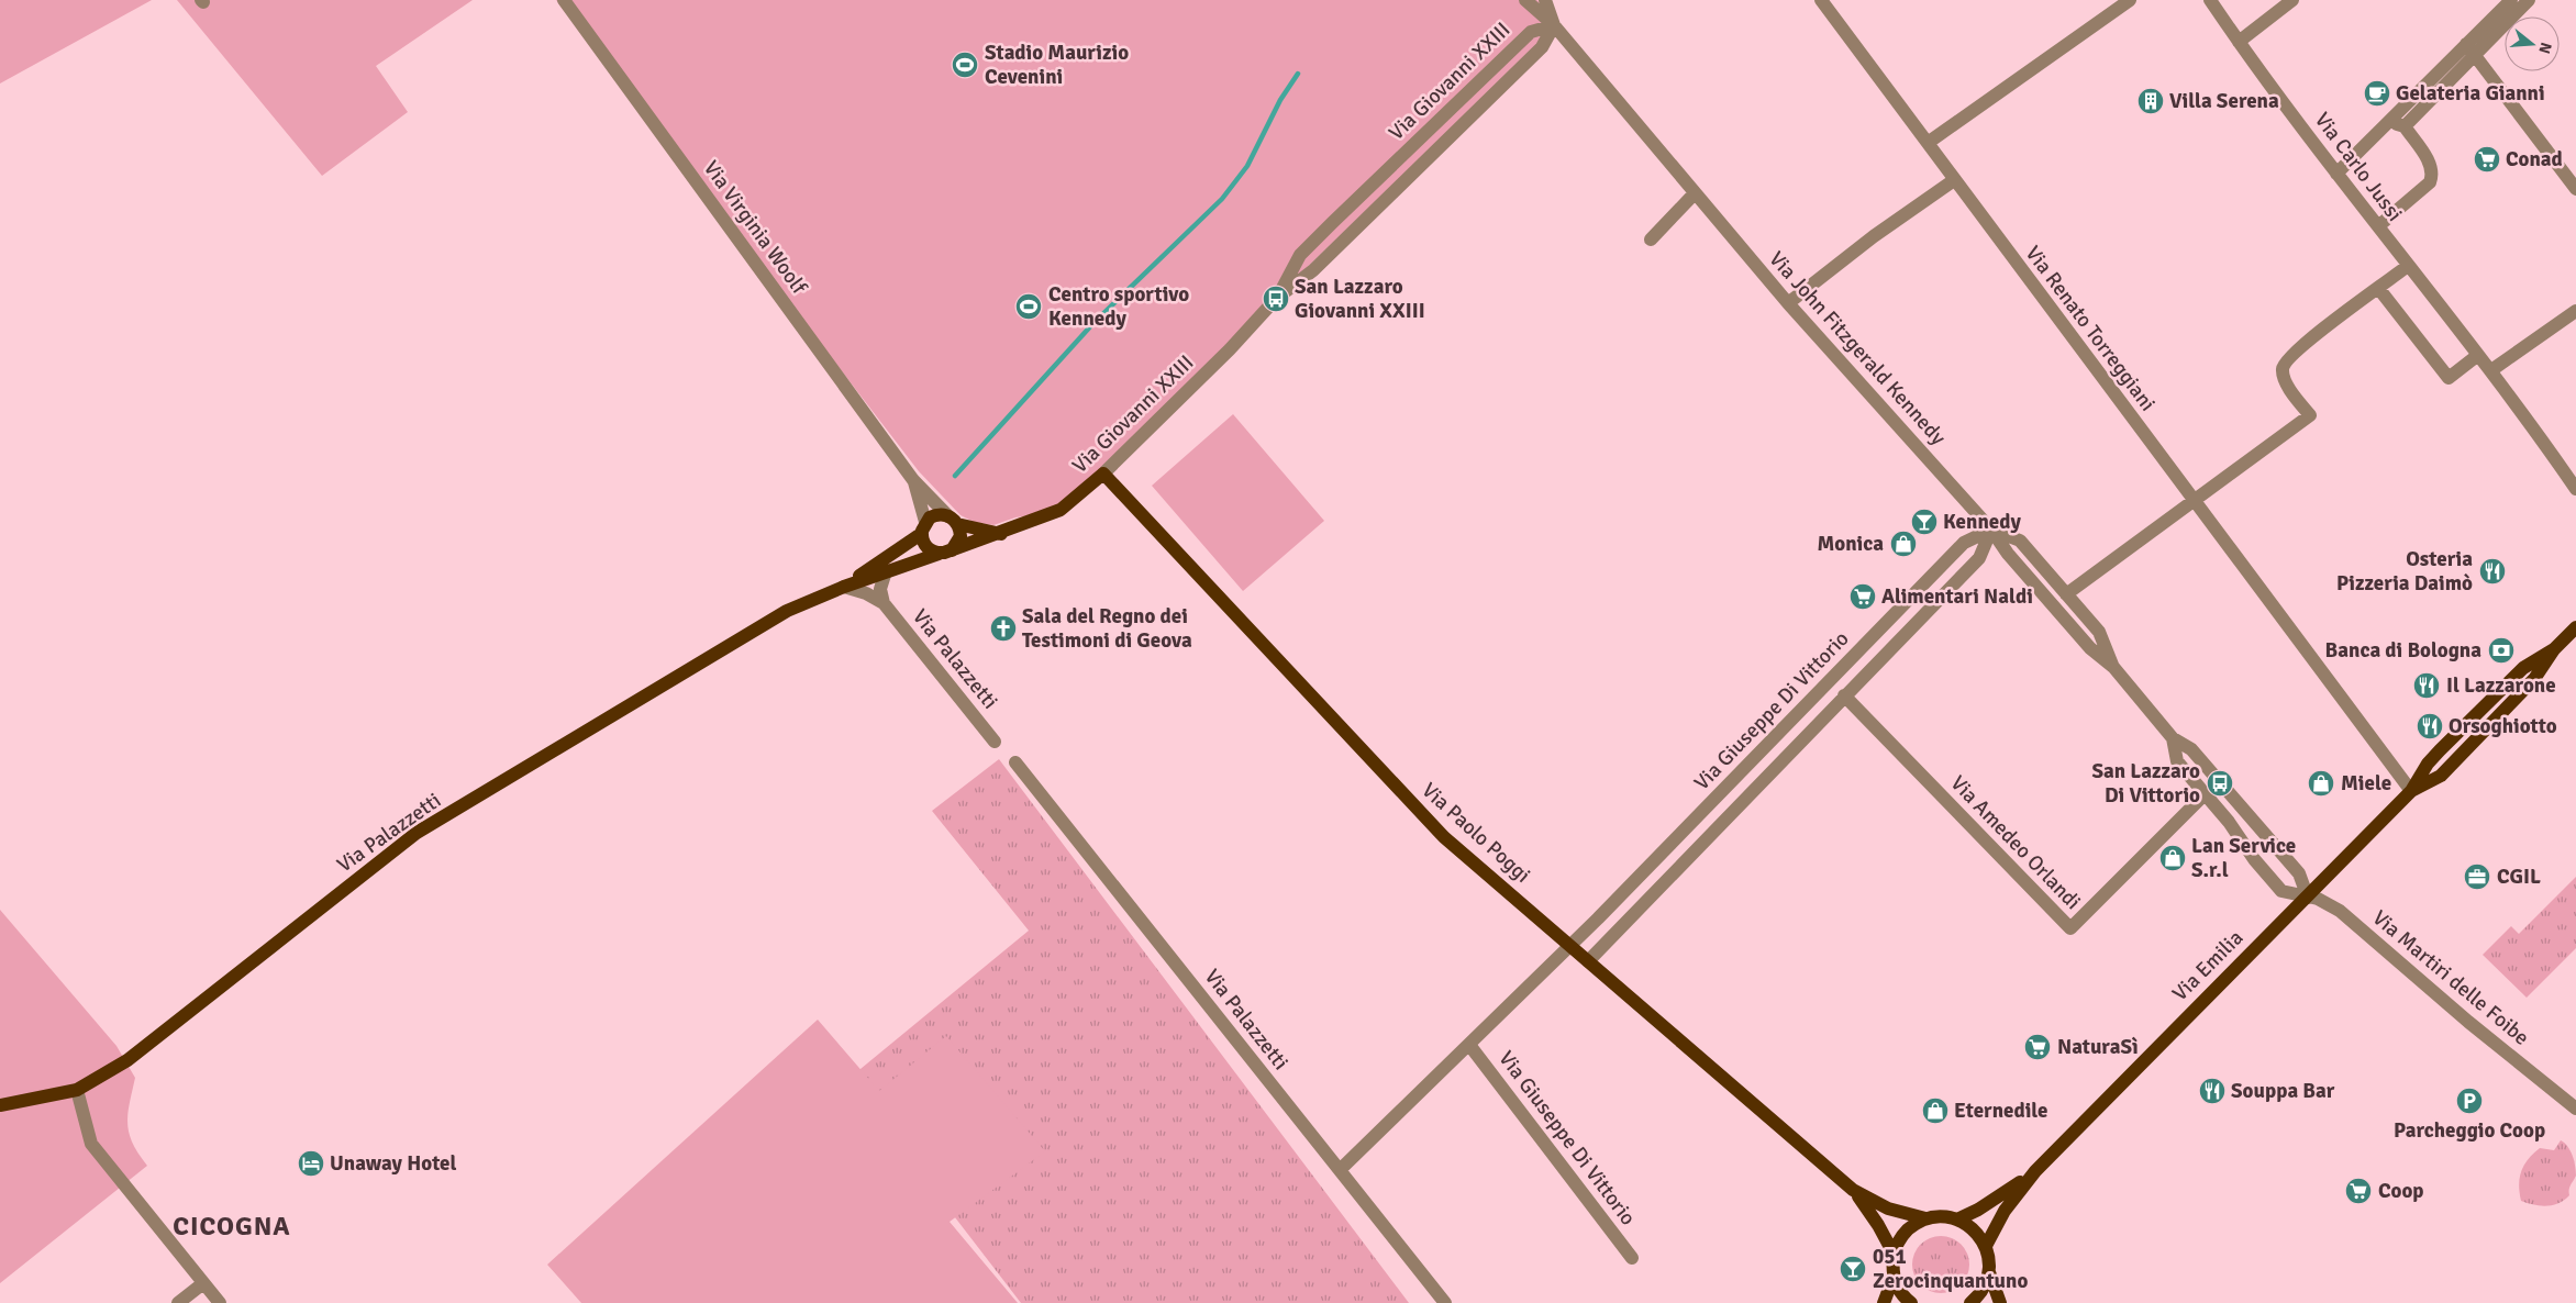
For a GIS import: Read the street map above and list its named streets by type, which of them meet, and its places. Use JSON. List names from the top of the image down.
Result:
{
  "streets": {
    "main road": [
      "Via Giovanni XXIII",
      "Via Palazzetti",
      "Via Paolo Poggi",
      "Via Emilia"
    ],
    "street": [
      "Via Carlo Jussi",
      "Via Virginia Woolf",
      "Via Renato Torreggiani",
      "Via John Fitzgerald Kennedy",
      "Via Giuseppe Di Vittorio",
      "Via Amedeo Orlandi",
      "Via Martiri delle Foibe"
    ]
  },
  "crossings": [
    ["Via Giovanni XXIII", "Via Virginia Woolf"],
    ["Via Giovanni XXIII", "Via John Fitzgerald Kennedy"],
    ["Via Giovanni XXIII", "Via Palazzetti"],
    ["Via Giovanni XXIII", "Via Paolo Poggi"],
    ["Via Virginia Woolf", "Via Palazzetti"],
    ["Via Renato Torreggiani", "Via Emilia"],
    ["Via John Fitzgerald Kennedy", "Via Giuseppe Di Vittorio"],
    ["Via John Fitzgerald Kennedy", "Via Amedeo Orlandi"],
    ["Via John Fitzgerald Kennedy", "Via Emilia"],
    ["Via John Fitzgerald Kennedy", "Via Martiri delle Foibe"],
    ["Via Palazzetti", "Via Giuseppe Di Vittorio"],
    ["Via Giuseppe Di Vittorio", "Via Paolo Poggi"],
    ["Via Giuseppe Di Vittorio", "Via Amedeo Orlandi"],
    ["Via Paolo Poggi", "Via Emilia"],
    ["Via Emilia", "Via Martiri delle Foibe"]
  ],
  "districts": ["CICOGNA"],
  "places": {
    "sports": ["Stadio Maurizio Cevenini", "Centro sportivo Kennedy"],
    "cafe": ["Gelateria Gianni"],
    "building": ["Villa Serena"],
    "supermarket": [
      "Conad",
      "Alimentari Naldi",
      "NaturaSì",
      "Coop"
    ],
    "bus stop": ["San Lazzaro Giovanni XXIII", "San Lazzaro Di Vittorio"],
    "bar": ["Kennedy", "051 Zerocinquantuno"],
    "shop": [
      "Monica",
      "Miele",
      "Lan Service S.r.l",
      "Eternedile"
    ],
    "restaurant": [
      "Osteria Pizzeria Daimò",
      "Il Lazzarone",
      "Orsoghiotto",
      "Souppa Bar"
    ],
    "church": ["Sala del Regno dei Testimoni di Geova"],
    "bank": ["Banca di Bologna"],
    "office": ["CGIL"],
    "parking": ["Parcheggio Coop"],
    "hotel": ["Unaway Hotel"]
  },
  "north": "right"
}
